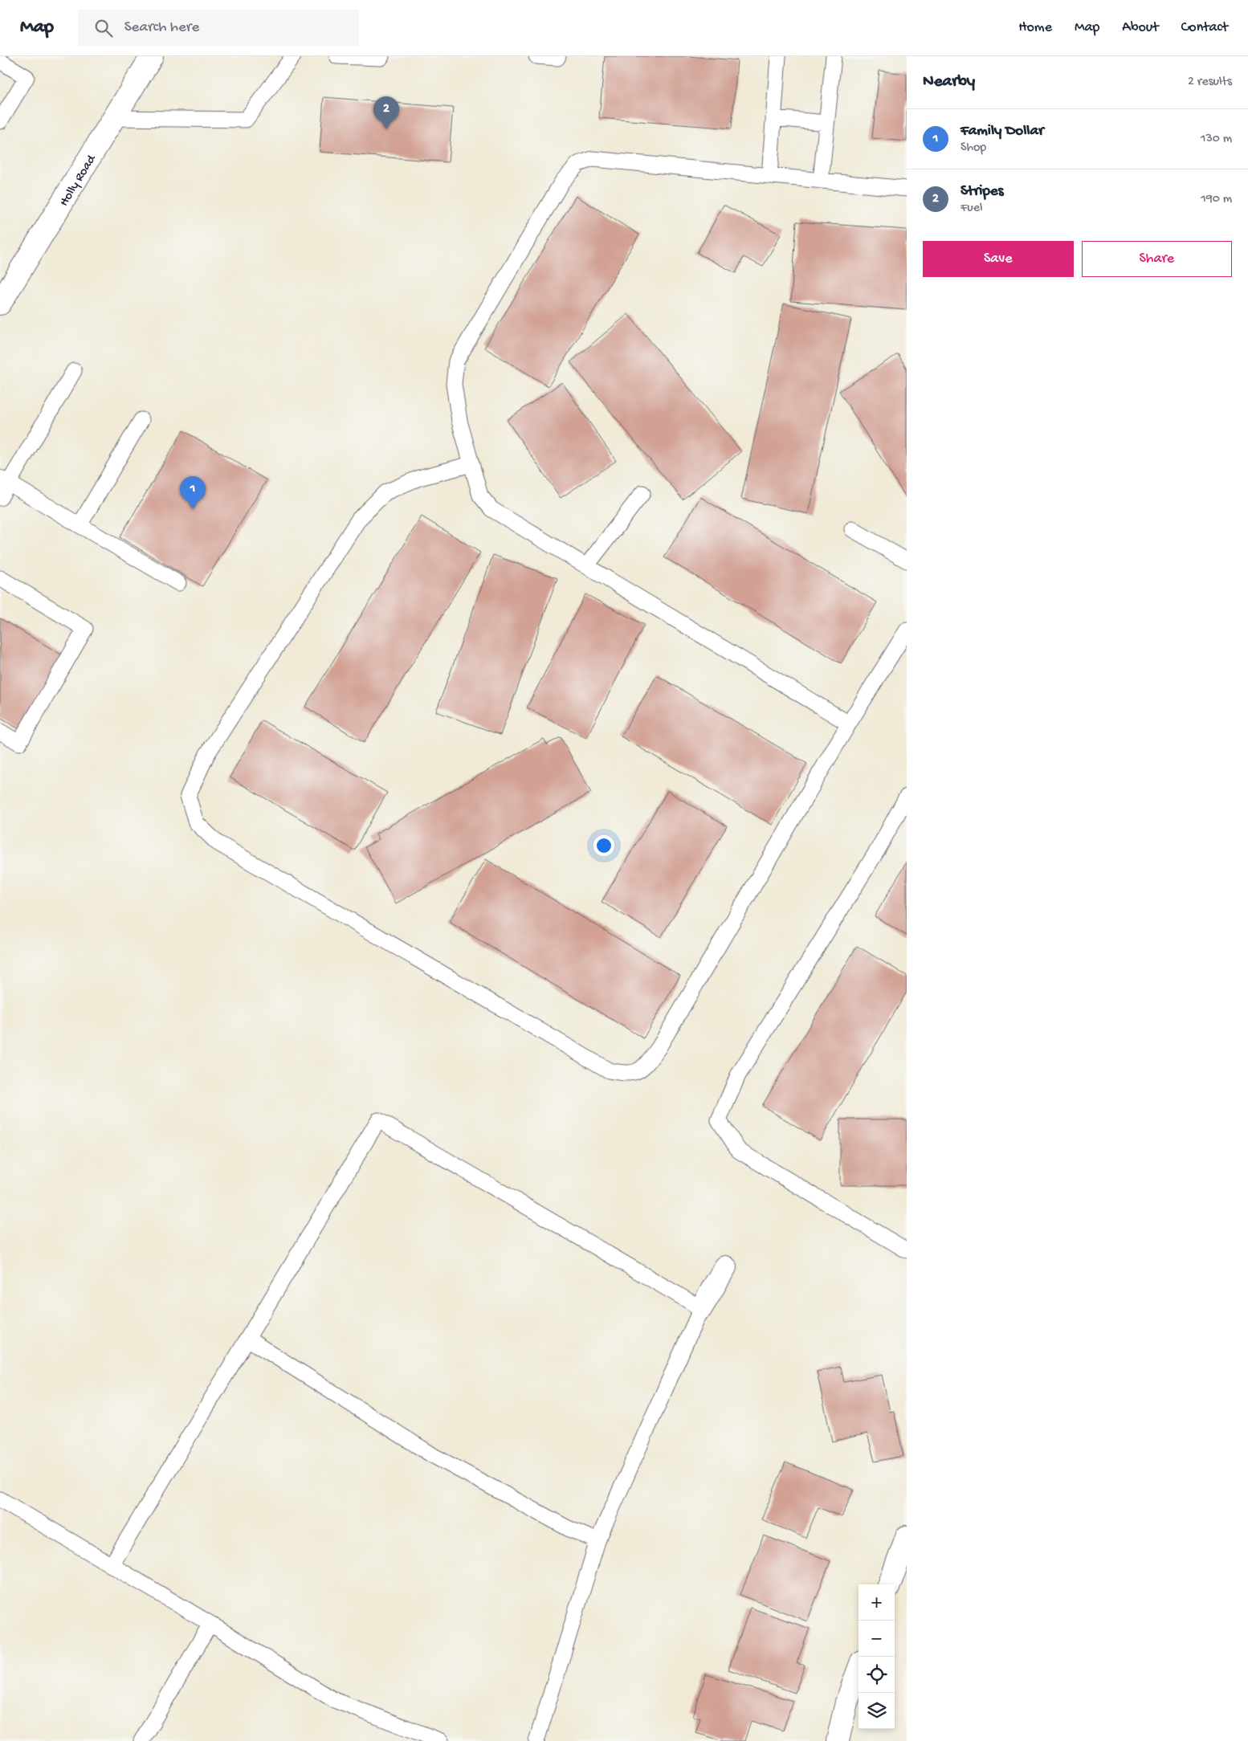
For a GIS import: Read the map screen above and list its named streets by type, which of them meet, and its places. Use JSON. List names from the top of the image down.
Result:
{
  "streets": {
    "main road": ["Holly Road"]
  },
  "page": {
    "header": "Map",
    "search": "Search here",
    "nav": [
      "Home",
      "Map",
      "About",
      "Contact"
    ],
    "heading": ["Nearby", "2 results"],
    "pins": ["2", "1"],
    "list": [
      {
        "mark": "1",
        "name": "Family Dollar",
        "note": "Shop",
        "value": "130 m"
      },
      {
        "mark": "2",
        "name": "Stripes",
        "note": "Fuel",
        "value": "190 m"
      }
    ],
    "buttons": ["Save", "Share"],
    "map_buttons": ["+", "−"]
  }
}
